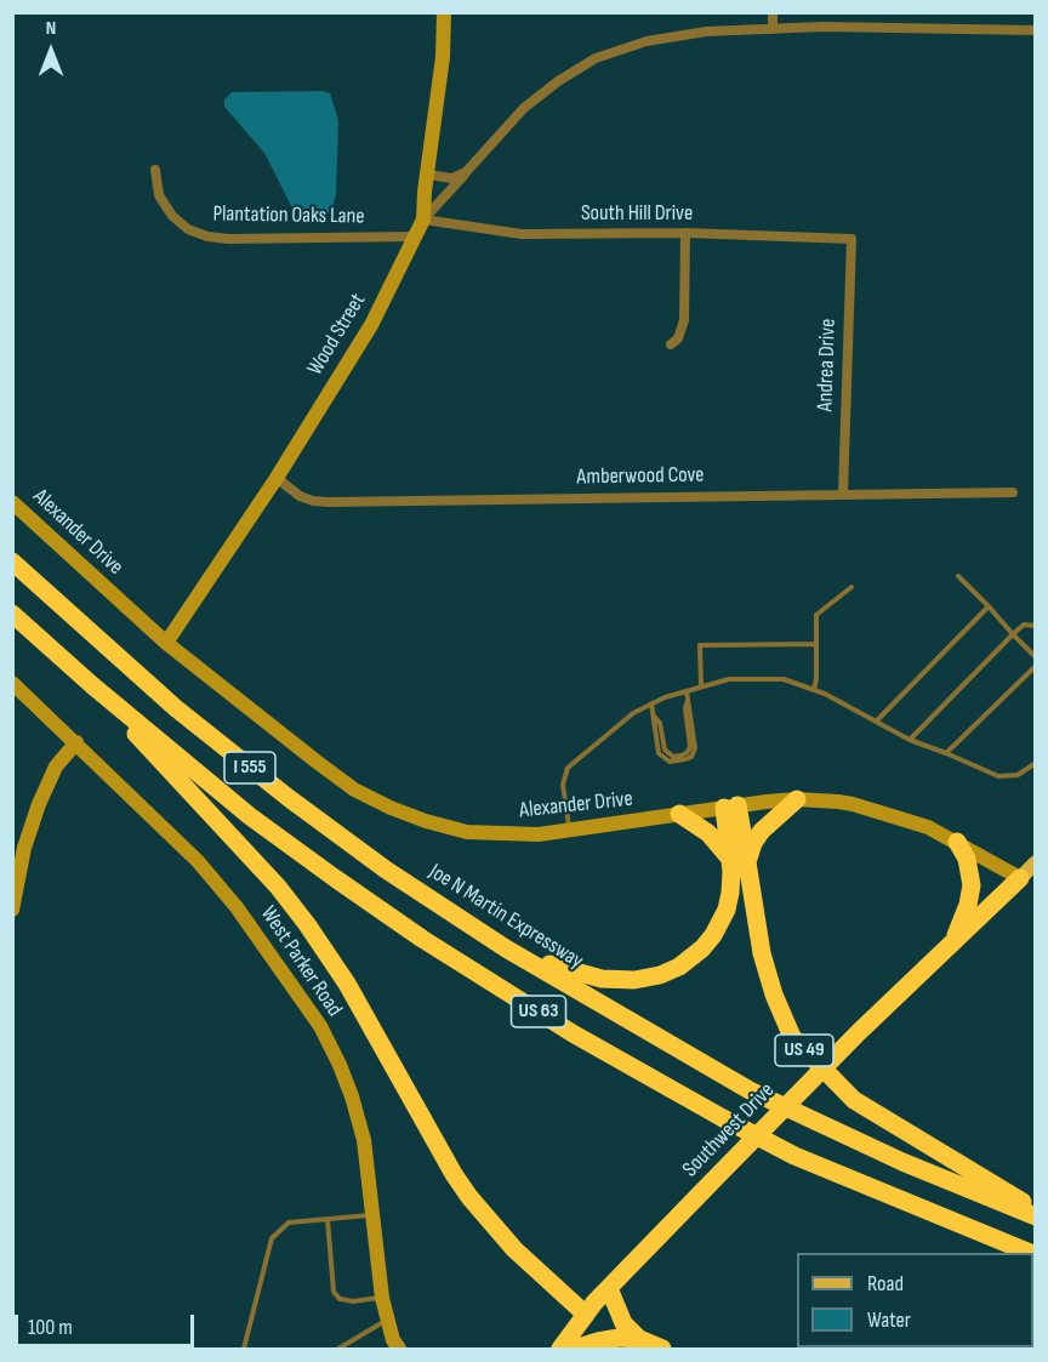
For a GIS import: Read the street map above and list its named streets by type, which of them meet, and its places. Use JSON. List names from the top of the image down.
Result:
{
  "streets": {
    "highway": [
      "I 555",
      "Joe N Martin Expressway",
      "US 63",
      "US 49",
      "Southwest Drive"
    ],
    "street": [
      "South Hill Drive",
      "Plantation Oaks Lane",
      "Wood Street",
      "Andrea Drive",
      "Amberwood Cove",
      "Alexander Drive",
      "West Parker Road"
    ]
  },
  "crossings": [
    ["South Hill Drive", "Wood Street"],
    ["South Hill Drive", "Andrea Drive"],
    ["Plantation Oaks Lane", "Wood Street"],
    ["Wood Street", "Amberwood Cove"],
    ["Wood Street", "Alexander Drive"],
    ["Andrea Drive", "Amberwood Cove"],
    ["Alexander Drive", "US 49"],
    ["Alexander Drive", "Southwest Drive"],
    ["Joe N Martin Expressway", "US 63"],
    ["US 63", "US 49"],
    ["US 49", "Southwest Drive"]
  ],
  "legend": ["Road", "Water"],
  "scale_bar": "100 m",
  "north": "top"
}
